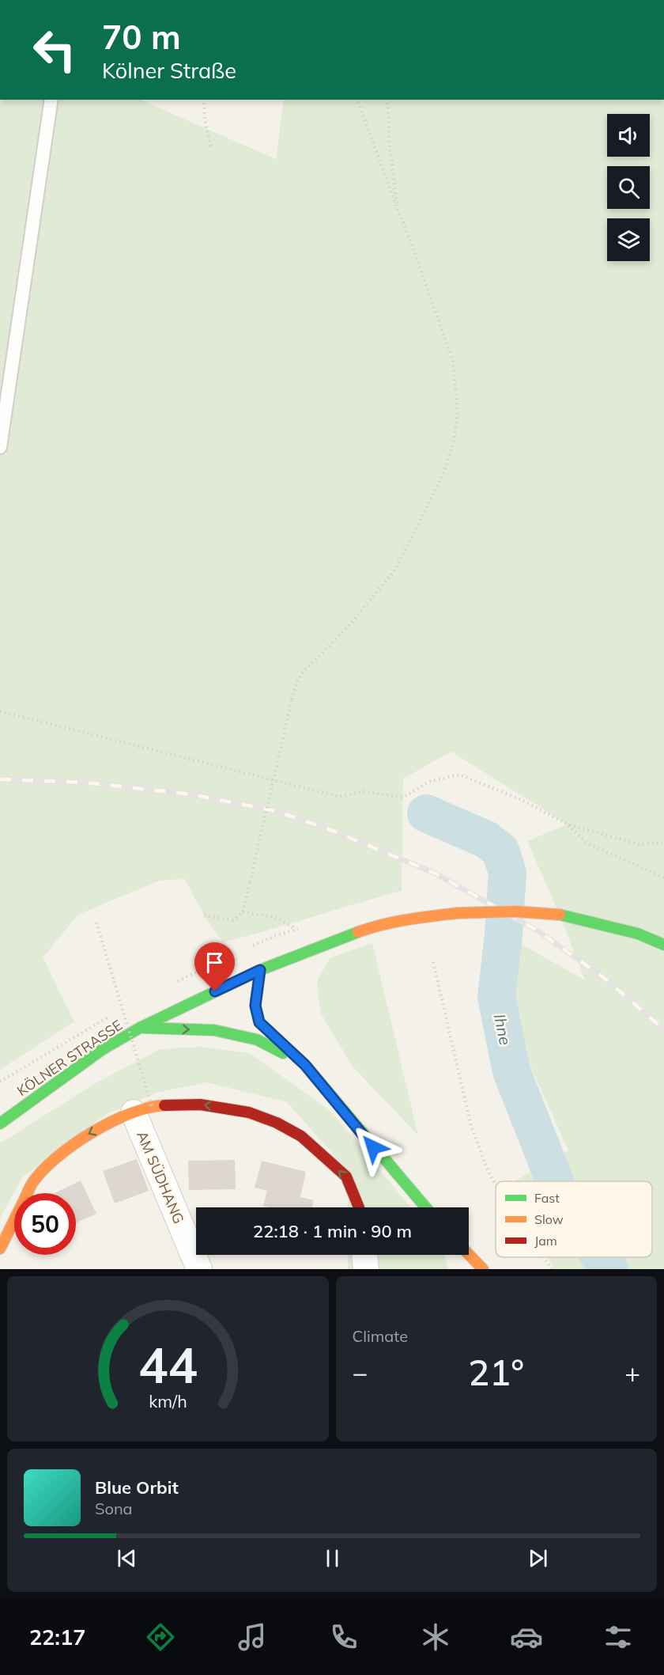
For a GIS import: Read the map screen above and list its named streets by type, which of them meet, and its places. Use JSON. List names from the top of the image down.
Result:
{
  "streets": {
    "main road": ["KÖLNER STRASSE"],
    "street": ["AM SÜDHANG"]
  },
  "water": ["Ihne"],
  "legend": ["Fast", "Slow", "Jam"],
  "page": {
    "turn": ["70 m", "Kölner Straße"],
    "limit": "50",
    "trip": "22:18 · 1 min · 90 m",
    "tile": "Climate",
    "heat": ["−", "21°", "+"],
    "song": ["Blue Orbit", "Sona"],
    "tabs": "22:17",
    "gauge": ["44", "km/h"]
  }
}
